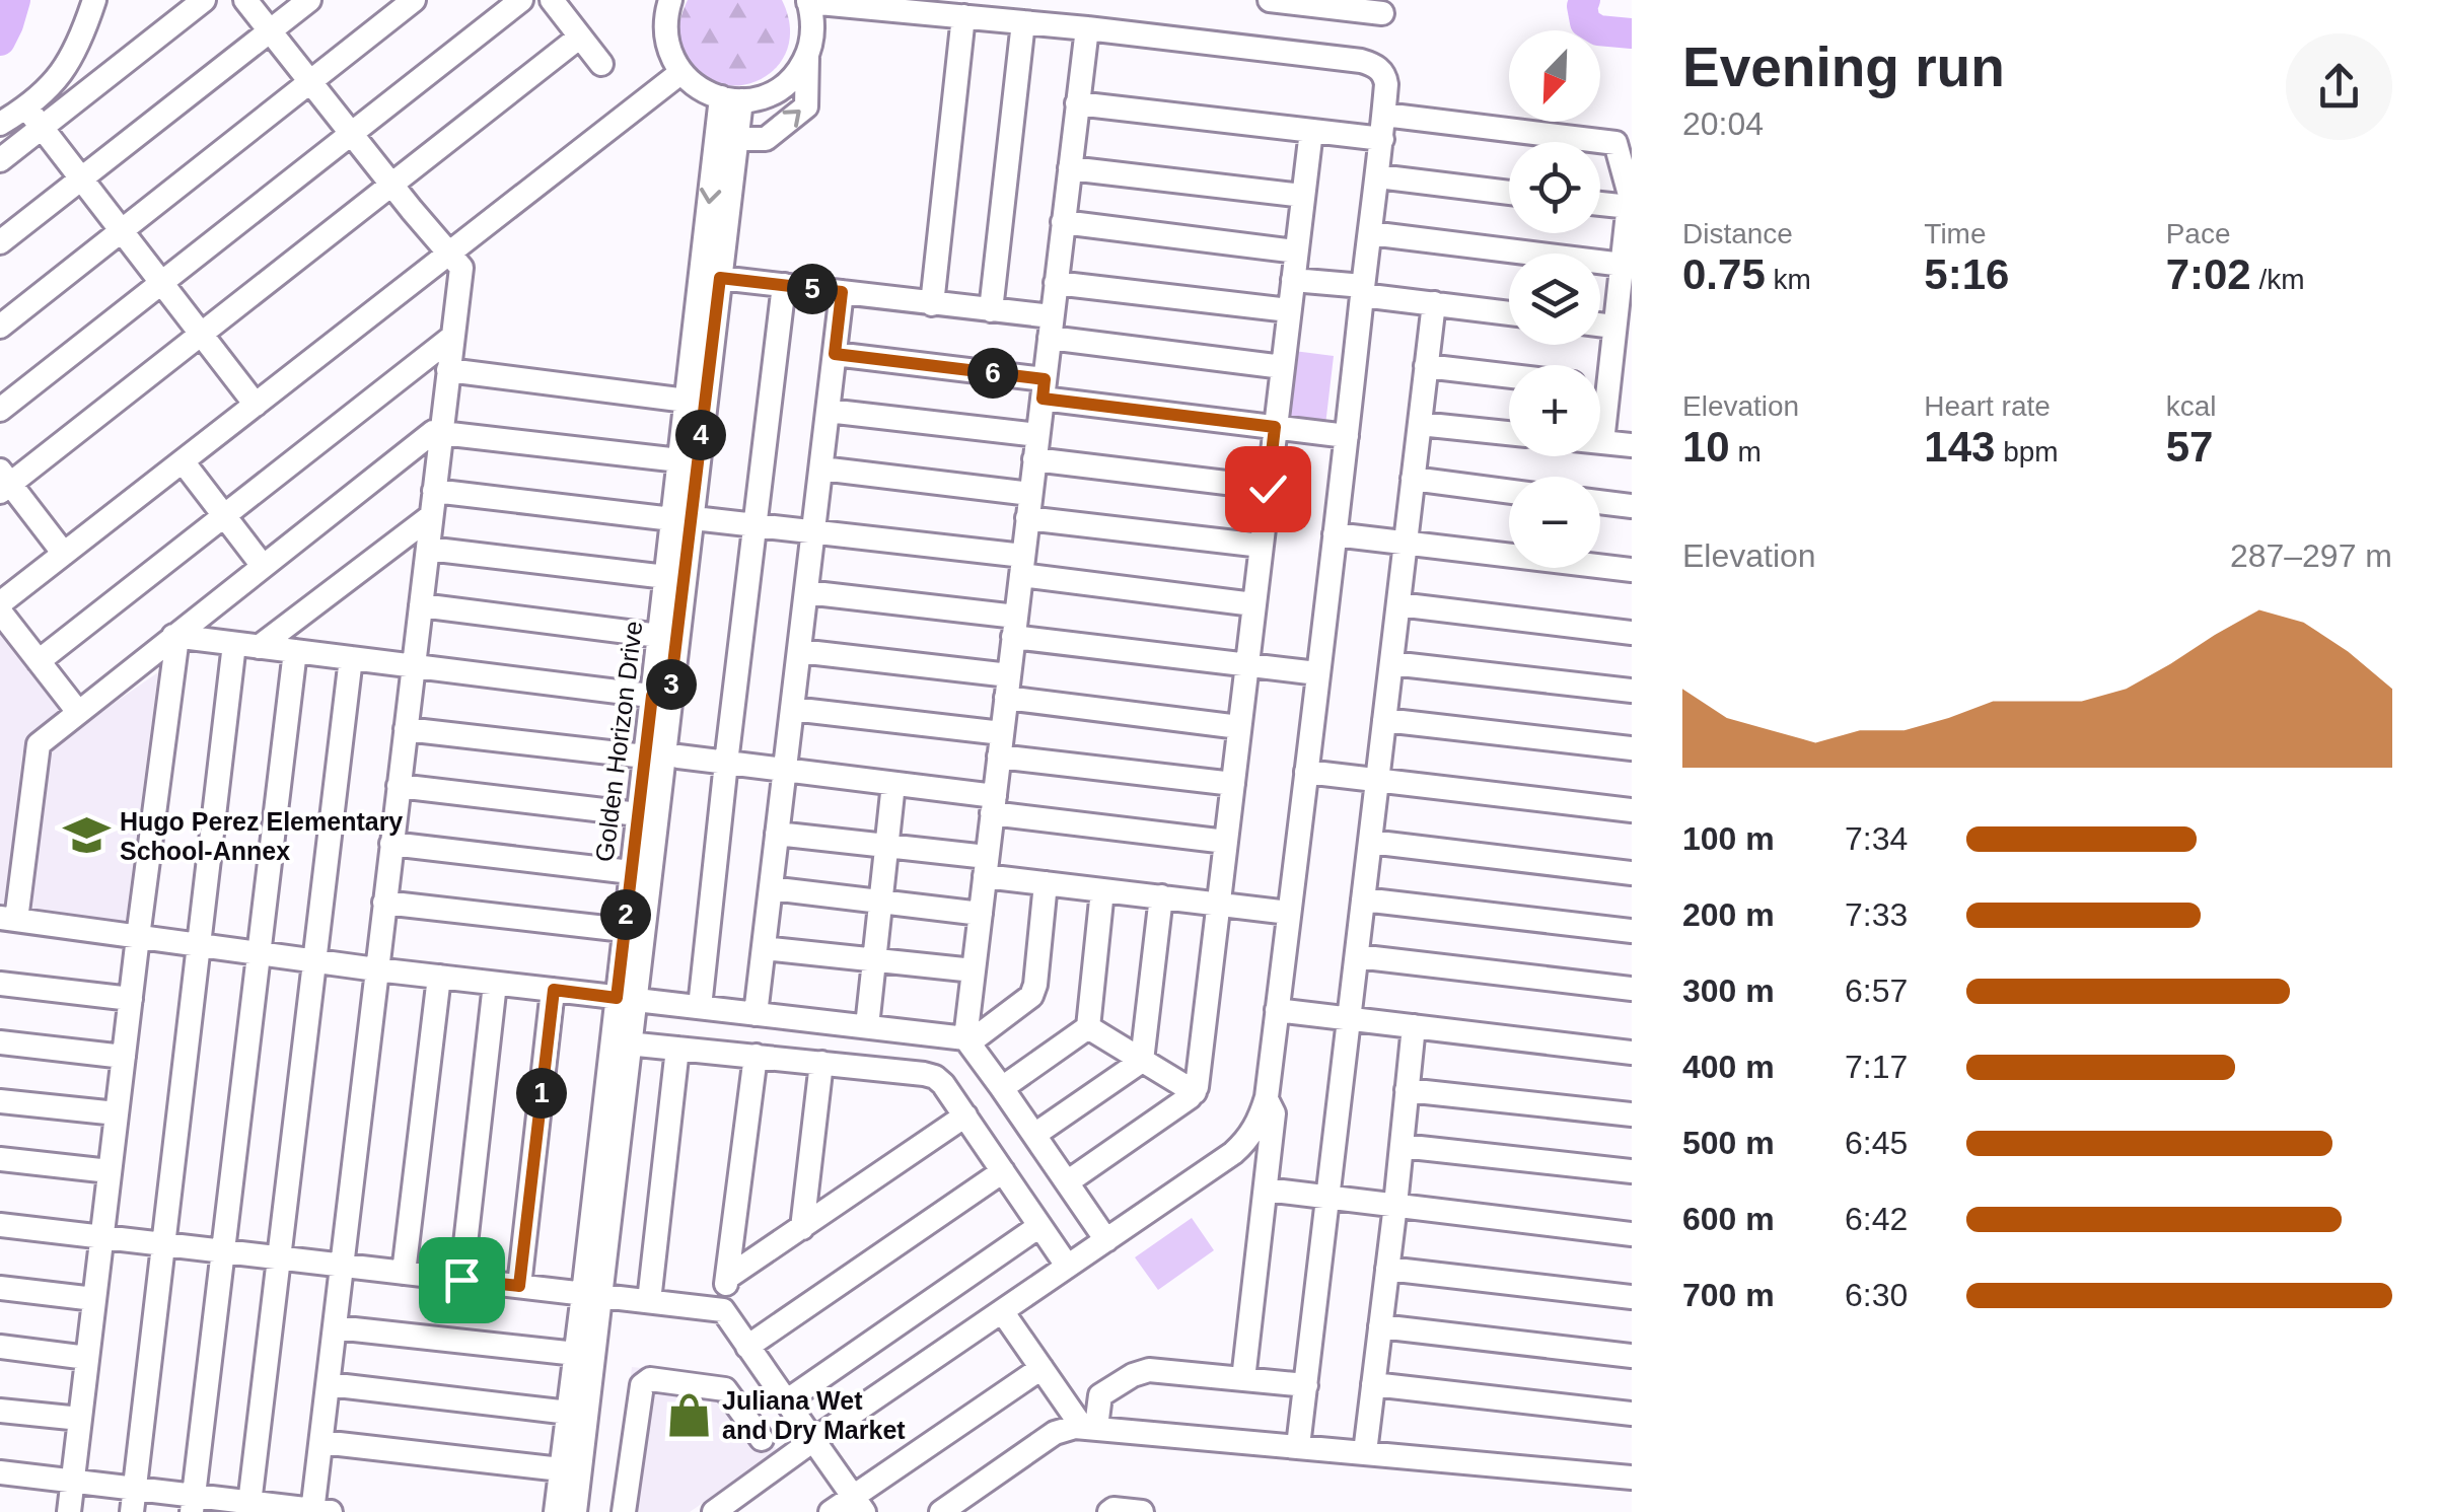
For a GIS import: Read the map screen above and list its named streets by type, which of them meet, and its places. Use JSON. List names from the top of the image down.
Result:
{
  "streets": {
    "street": ["Golden Horizon Drive"]
  },
  "places": {
    "school or university": ["Hugo Perez Elementary School-Annex"],
    "shop": ["Juliana Wet and Dry Market"]
  },
  "north": "bottom left",
  "page": {
    "heading": ["Evening run", "20:04"],
    "map_buttons": ["+", "−"],
    "stats": [
      ["Distance", "0.75 km"],
      ["Time", "5:16"],
      ["Pace", "7:02 /km"],
      ["Elevation", "10 m"],
      ["Heart rate", "143 bpm"],
      ["kcal", "57"]
    ],
    "pins": [
      "5",
      "6",
      "4",
      "3",
      "2",
      "1"
    ],
    "chart": ["Elevation", "287–297 m"],
    "list": [
      {
        "name": "100 m",
        "note": "7:34"
      },
      {
        "name": "200 m",
        "note": "7:33"
      },
      {
        "name": "300 m",
        "note": "6:57"
      },
      {
        "name": "400 m",
        "note": "7:17"
      },
      {
        "name": "500 m",
        "note": "6:45"
      },
      {
        "name": "600 m",
        "note": "6:42"
      },
      {
        "name": "700 m",
        "note": "6:30"
      }
    ]
  }
}
